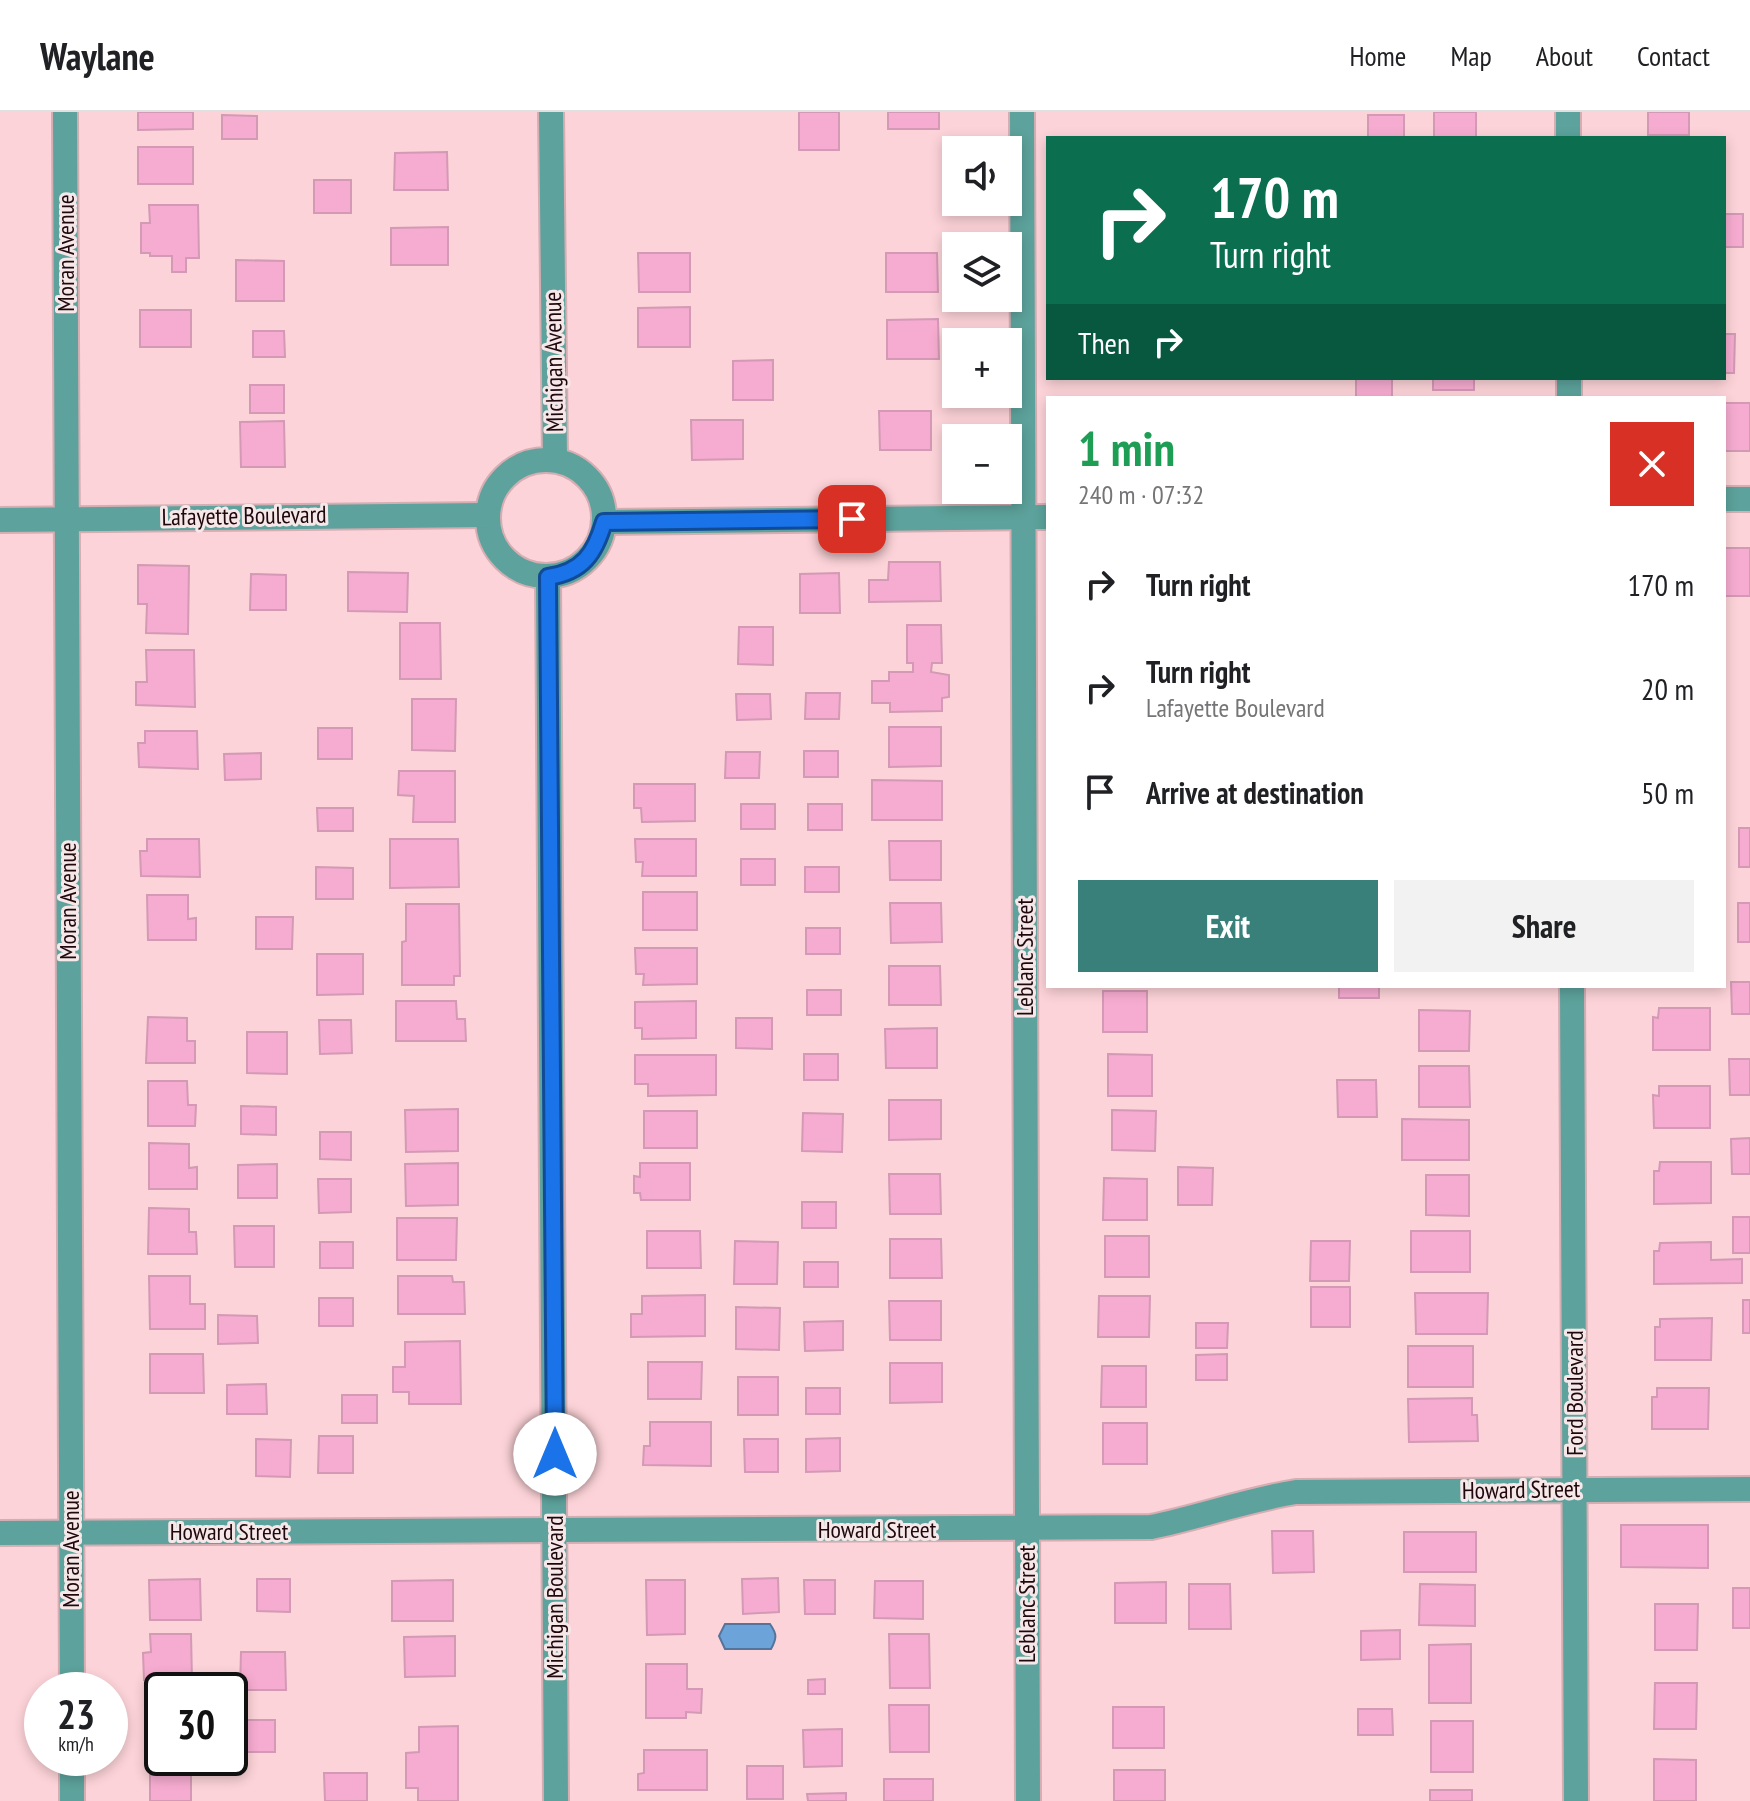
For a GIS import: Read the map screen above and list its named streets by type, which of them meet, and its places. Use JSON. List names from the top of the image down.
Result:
{
  "streets": {
    "street": [
      "Moran Avenue",
      "Michigan Avenue",
      "Lafayette Boulevard",
      "Leblanc Street",
      "Ford Boulevard",
      "Howard Street",
      "Michigan Boulevard"
    ]
  },
  "crossings": [
    ["Moran Avenue", "Lafayette Boulevard"],
    ["Moran Avenue", "Howard Street"],
    ["Michigan Avenue", "Lafayette Boulevard"],
    ["Michigan Avenue", "Michigan Boulevard"],
    ["Lafayette Boulevard", "Michigan Boulevard"],
    ["Leblanc Street", "Howard Street"],
    ["Ford Boulevard", "Howard Street"],
    ["Howard Street", "Michigan Boulevard"]
  ],
  "page": {
    "header": "Waylane",
    "nav": [
      "Home",
      "Map",
      "About",
      "Contact"
    ],
    "map_buttons": ["+", "−"],
    "turn": ["170 m", "Turn right"],
    "then": "Then",
    "heading": ["1 min", "240 m · 07:32"],
    "list": [
      {
        "name": "Turn right",
        "value": "170 m"
      },
      {
        "name": "Turn right",
        "note": "Lafayette Boulevard",
        "value": "20 m"
      },
      {
        "name": "Arrive at destination",
        "value": "50 m"
      }
    ],
    "buttons": ["Exit", "Share"],
    "speed": "23 km/h",
    "limit": "30"
  }
}
